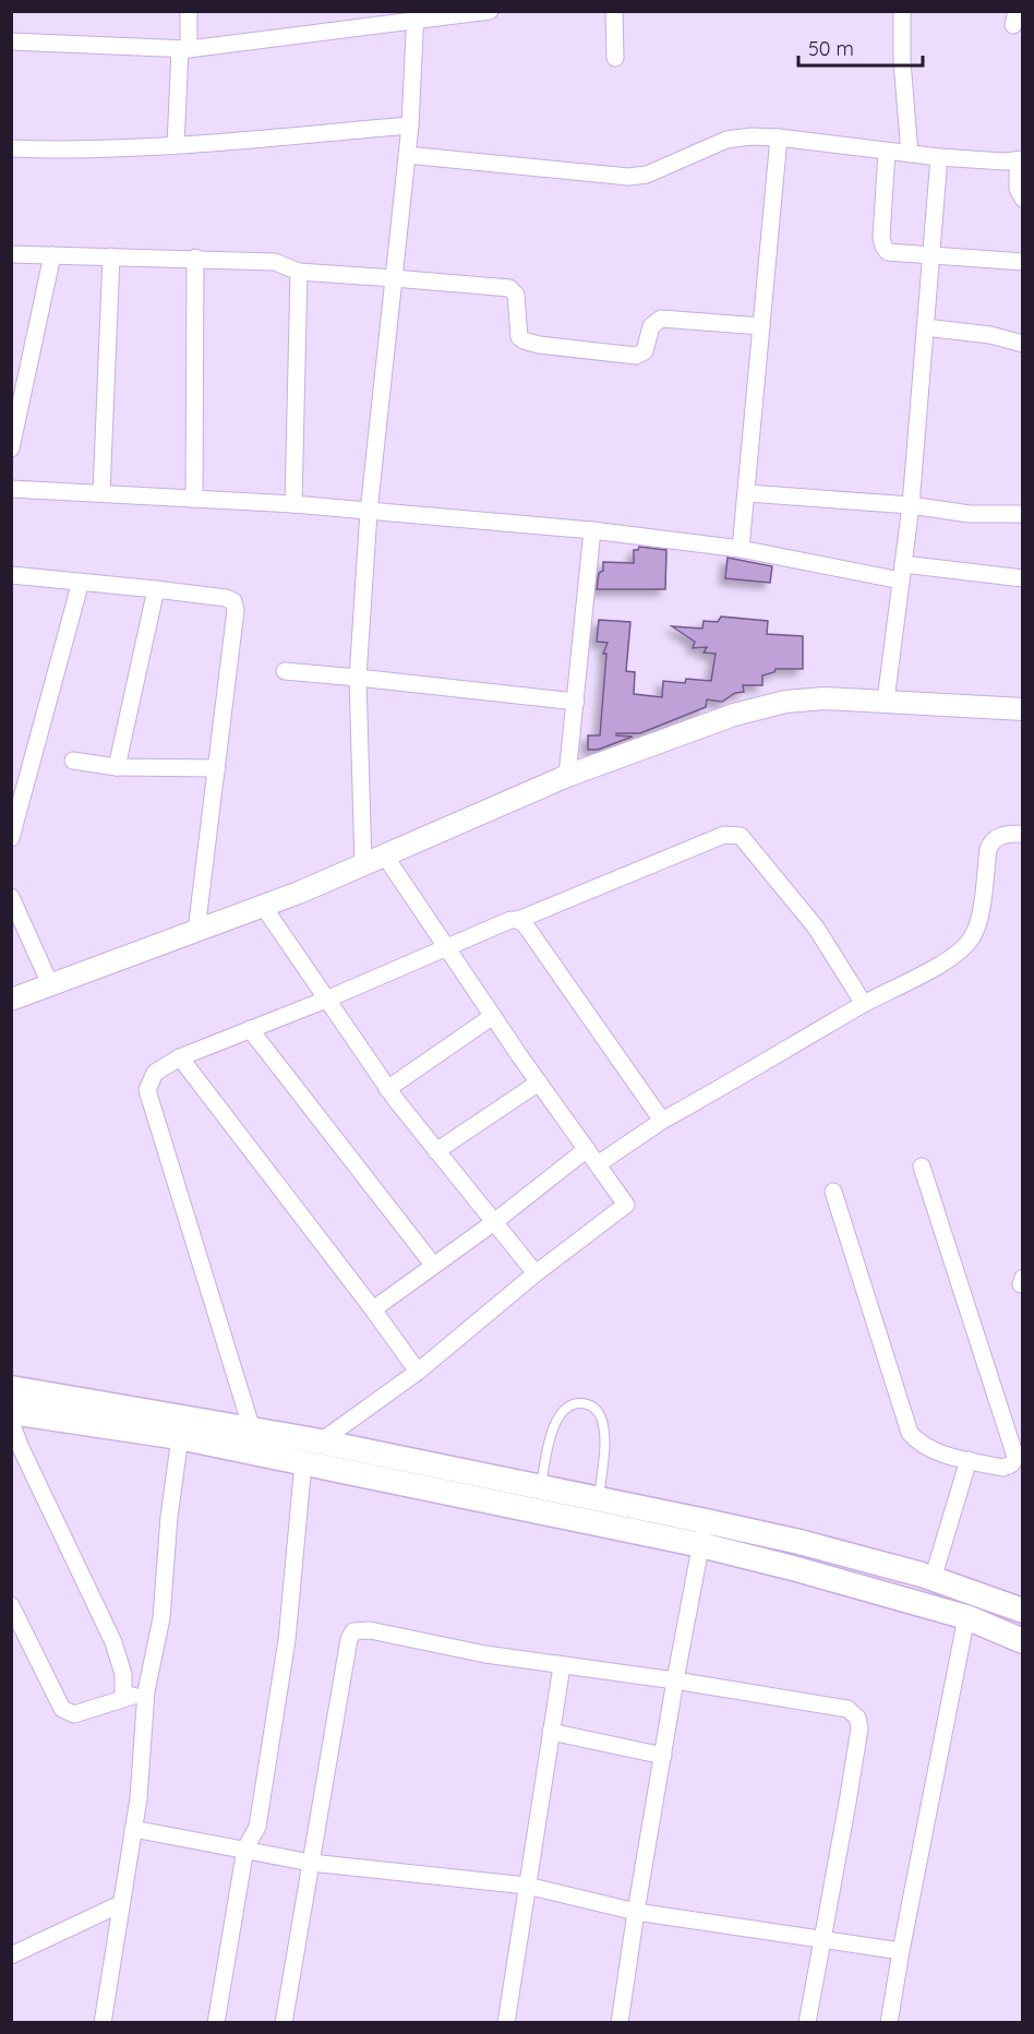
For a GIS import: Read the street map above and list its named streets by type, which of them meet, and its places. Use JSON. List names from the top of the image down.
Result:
{
  "scale_bar": "50 m"
}
